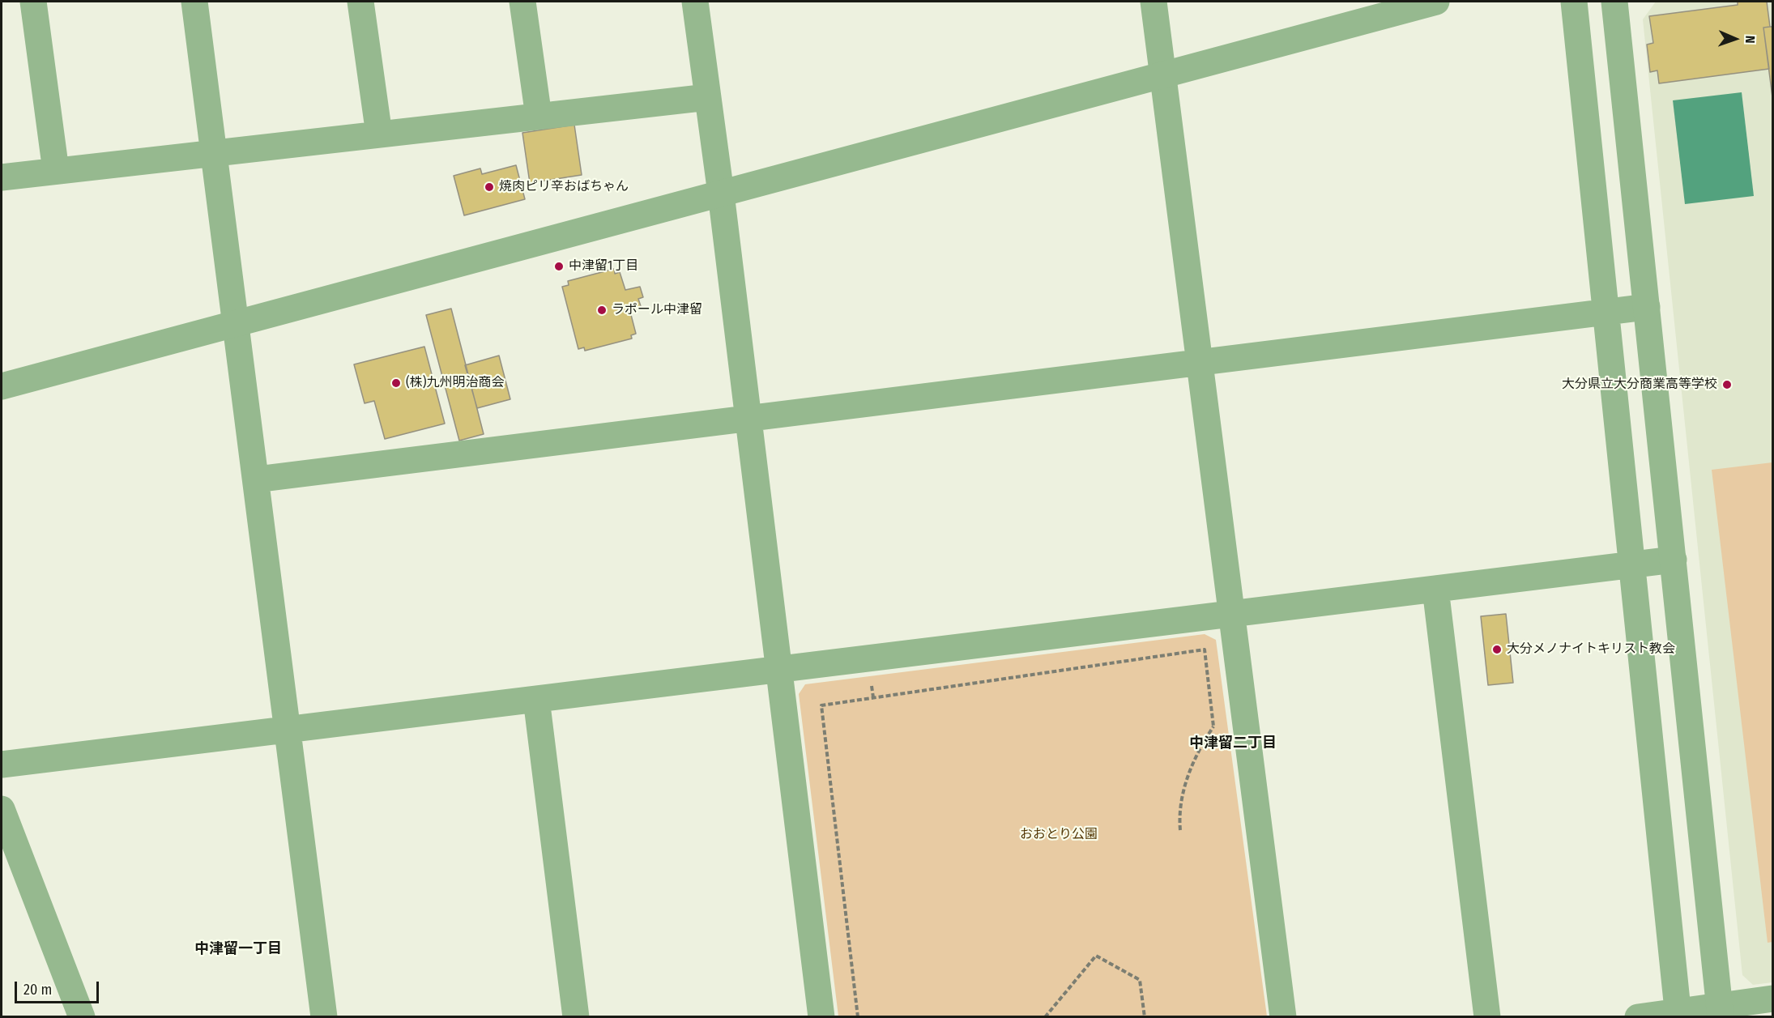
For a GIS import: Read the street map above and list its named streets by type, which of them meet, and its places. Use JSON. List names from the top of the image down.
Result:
{
  "districts": ["中津留二丁目", "中津留一丁目"],
  "parks": ["おおとり公園"],
  "places": [
    "焼肉ピリ辛おばちゃん",
    "中津留1丁目",
    "ラポール中津留",
    "(株)九州明治商会",
    "大分県立大分商業高等学校",
    "大分メノナイトキリスト教会"
  ],
  "scale_bar": "20 m",
  "north": "right"
}
